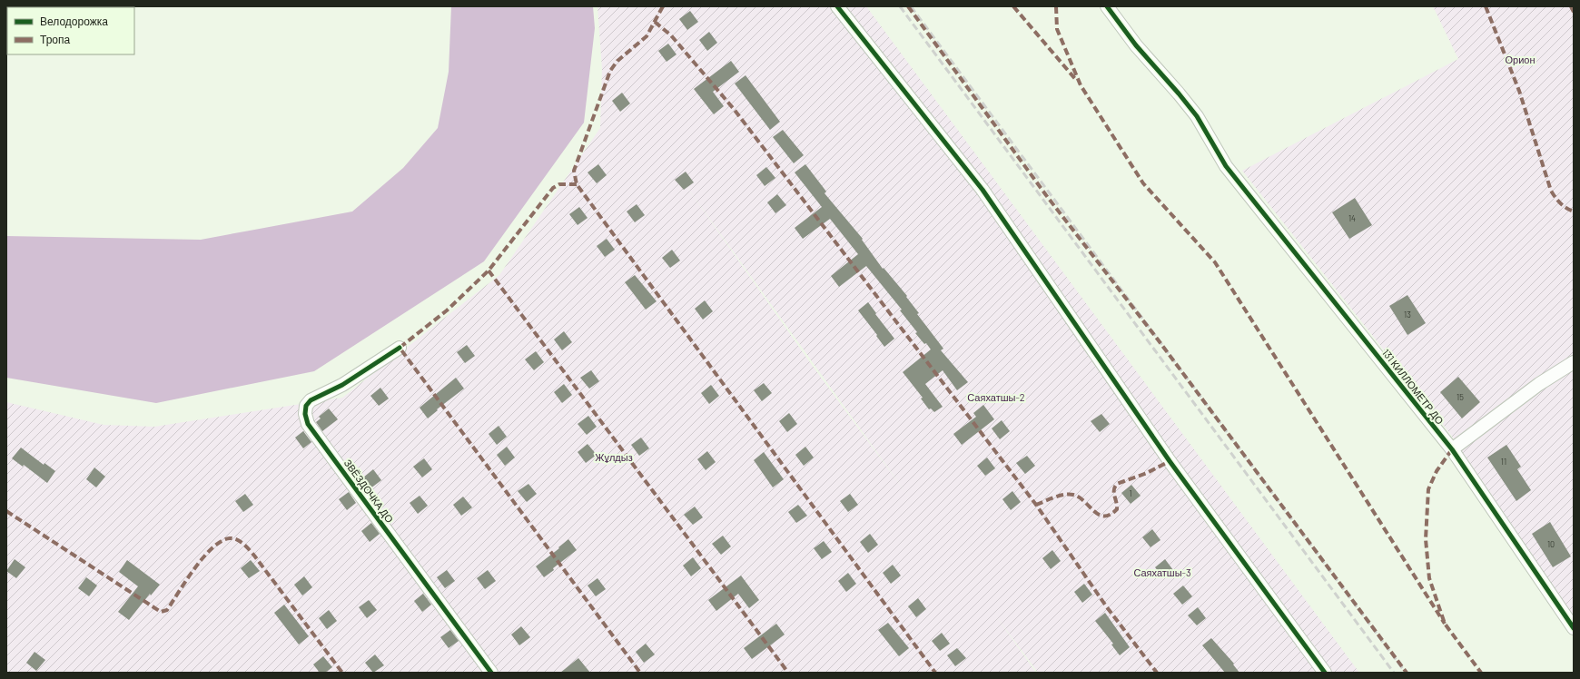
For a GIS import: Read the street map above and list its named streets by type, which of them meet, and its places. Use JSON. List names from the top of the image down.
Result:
{
  "streets": {
    "street": ["131 КИЛЛОМЕТР ДО", "ЗВЁЗДОЧКА ДО"]
  },
  "parks": [
    "Орион",
    "Саяхатшы-2",
    "Жұлдыз",
    "Саяхатшы-3"
  ],
  "house_numbers": [
    "14",
    "13",
    "15",
    "11",
    "1",
    "10"
  ],
  "legend": ["Велодорожка", "Тропа"]
}
